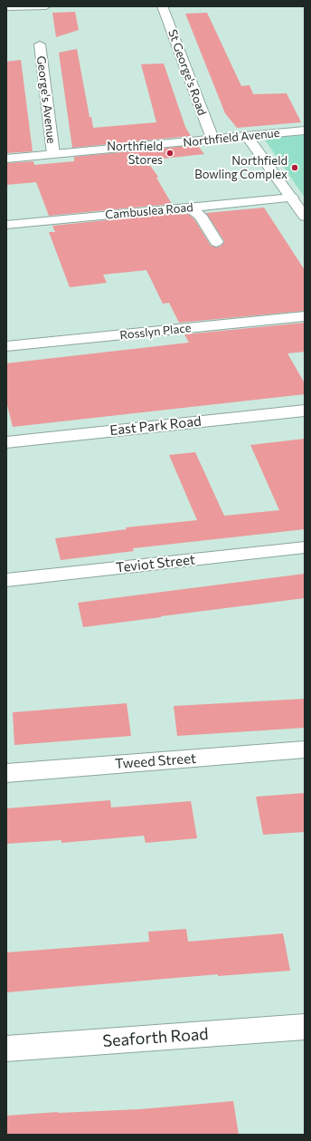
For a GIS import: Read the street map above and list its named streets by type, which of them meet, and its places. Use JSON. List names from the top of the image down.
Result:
{
  "streets": {
    "street": [
      "St George's Road",
      "George's Avenue",
      "Northfield Avenue",
      "Cambuslea Road",
      "Rosslyn Place",
      "East Park Road",
      "Teviot Street",
      "Tweed Street",
      "Seaforth Road"
    ]
  },
  "crossings": [
    ["St George's Road", "Northfield Avenue"],
    ["George's Avenue", "Northfield Avenue"]
  ],
  "places": ["Northfield Stores", "Northfield Bowling Complex"]
}
